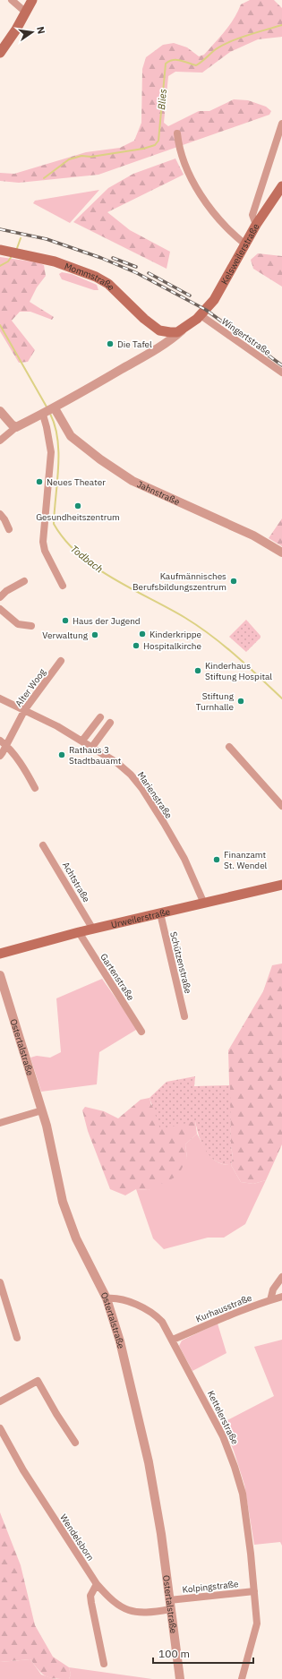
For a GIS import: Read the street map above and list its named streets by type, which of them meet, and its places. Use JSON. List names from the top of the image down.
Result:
{
  "streets": {
    "main road": ["Kelsweilerstraße", "Mommstraße", "Urweilerstraße"],
    "street": [
      "Wingertstraße",
      "Jahnstraße",
      "Alter Woog",
      "Marienstraße",
      "Achtstraße",
      "Schützenstraße",
      "Gartenstraße",
      "Ostertalstraße",
      "Kurhausstraße",
      "Kettelerstraße",
      "Wendelsborn",
      "Kolpingstraße"
    ]
  },
  "crossings": [
    ["Kelsweilerstraße", "Wingertstraße"],
    ["Kelsweilerstraße", "Jahnstraße"],
    ["Alter Woog", "Marienstraße"],
    ["Marienstraße", "Urweilerstraße"],
    ["Achtstraße", "Urweilerstraße"],
    ["Urweilerstraße", "Schützenstraße"],
    ["Urweilerstraße", "Gartenstraße"],
    ["Ostertalstraße", "Kettelerstraße"],
    ["Ostertalstraße", "Wendelsborn"],
    ["Ostertalstraße", "Kolpingstraße"],
    ["Kurhausstraße", "Kettelerstraße"],
    ["Kettelerstraße", "Kolpingstraße"],
    ["Wendelsborn", "Kolpingstraße"]
  ],
  "water": ["Blies", "Todbach"],
  "places": [
    "Die Tafel",
    "Neues Theater",
    "Gesundheitszentrum",
    "Kaufmännisches Berufsbildungszentrum",
    "Haus der Jugend",
    "Kinderkrippe",
    "Verwaltung",
    "Hospitalkirche",
    "Kinderhaus Stiftung Hospital",
    "Stiftung Turnhalle",
    "Rathaus 3 Stadtbauamt",
    "Finanzamt St. Wendel"
  ],
  "scale_bar": "100 m",
  "north": "right"
}
